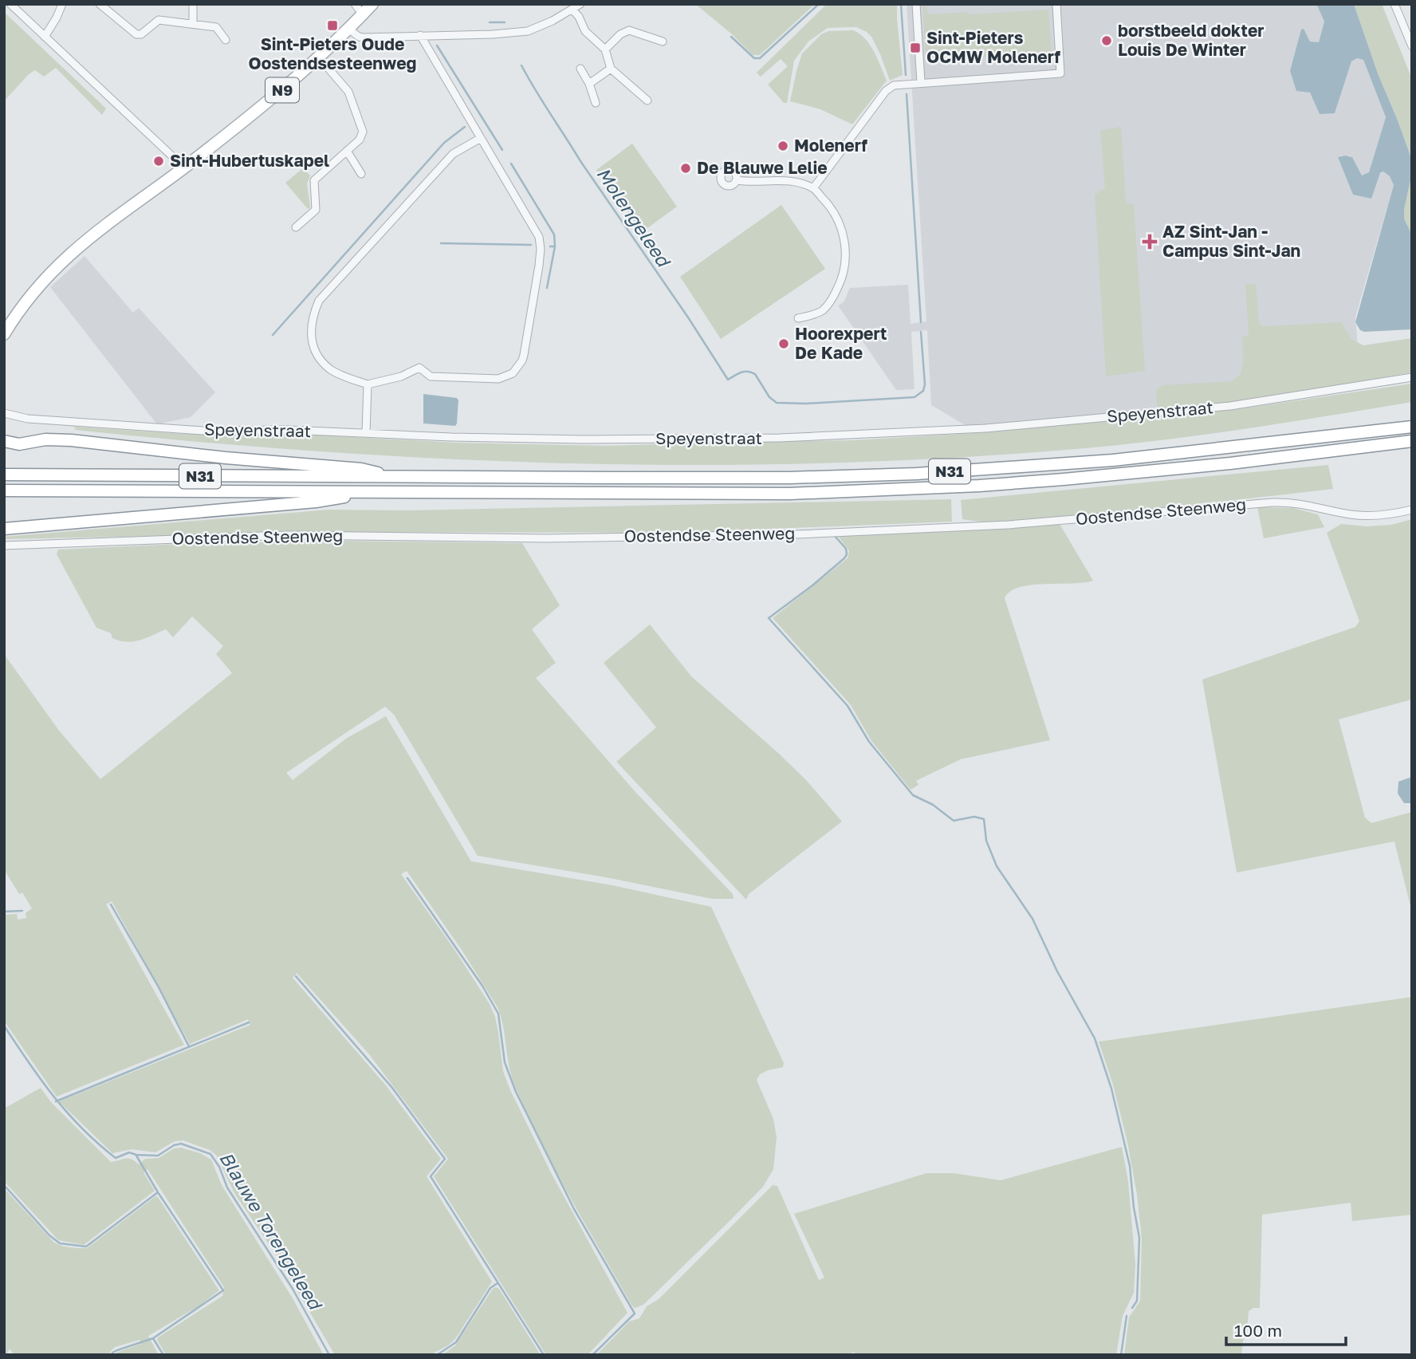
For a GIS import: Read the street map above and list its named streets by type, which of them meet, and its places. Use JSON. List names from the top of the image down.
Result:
{
  "streets": {
    "main road": ["N9", "N31"],
    "street": ["Speyenstraat", "Oostendse Steenweg"]
  },
  "water": ["Molengeleed", "Blauwe Torengeleed"],
  "places": {
    "transit": ["Sint-Pieters Oude Oostendsesteenweg", "Sint-Pieters OCMW Molenerf"],
    "other": [
      "borstbeeld dokter Louis De Winter",
      "Molenerf",
      "Sint-Hubertuskapel",
      "De Blauwe Lelie",
      "Hoorexpert De Kade"
    ],
    "health": ["AZ Sint-Jan - Campus Sint-Jan"]
  },
  "scale_bar": "100 m"
}
